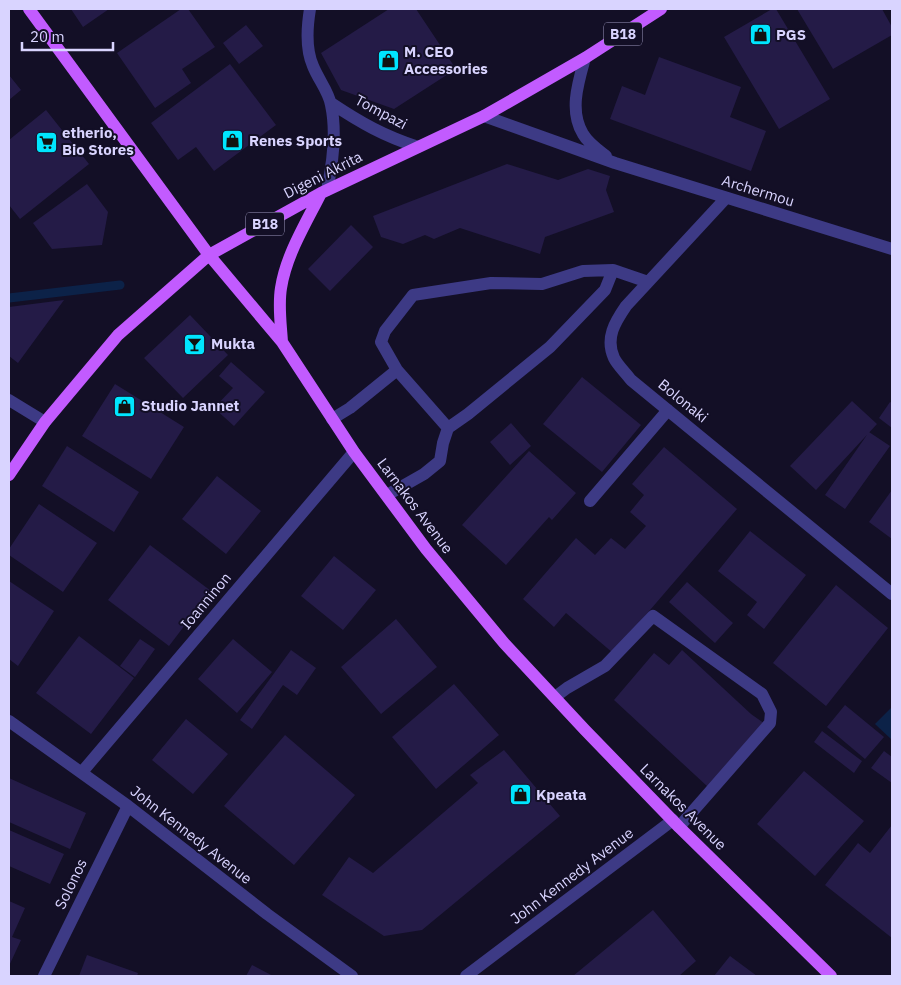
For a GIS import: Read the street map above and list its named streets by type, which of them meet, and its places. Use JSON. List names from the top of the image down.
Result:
{
  "streets": {
    "main road": ["B18", "Digeni Akrita", "Larnakos Avenue"],
    "street": [
      "Tompazi",
      "Archermou",
      "Bolonaki",
      "Ioanninon",
      "John Kennedy Avenue",
      "Solonos"
    ]
  },
  "crossings": [
    ["Tompazi", "Digeni Akrita"],
    ["Digeni Akrita", "Archermou"],
    ["Digeni Akrita", "Larnakos Avenue"],
    ["Archermou", "Bolonaki"],
    ["Larnakos Avenue", "Ioanninon"],
    ["Larnakos Avenue", "John Kennedy Avenue"],
    ["Ioanninon", "John Kennedy Avenue"],
    ["John Kennedy Avenue", "Solonos"]
  ],
  "places": {
    "shop": [
      "PGS",
      "M. CEO Accessories",
      "Renes Sports",
      "Studio Jannet",
      "Kpeata"
    ],
    "supermarket": ["etherio, Bio Stores"],
    "bar": ["Mukta"]
  },
  "scale_bar": "20 m"
}
